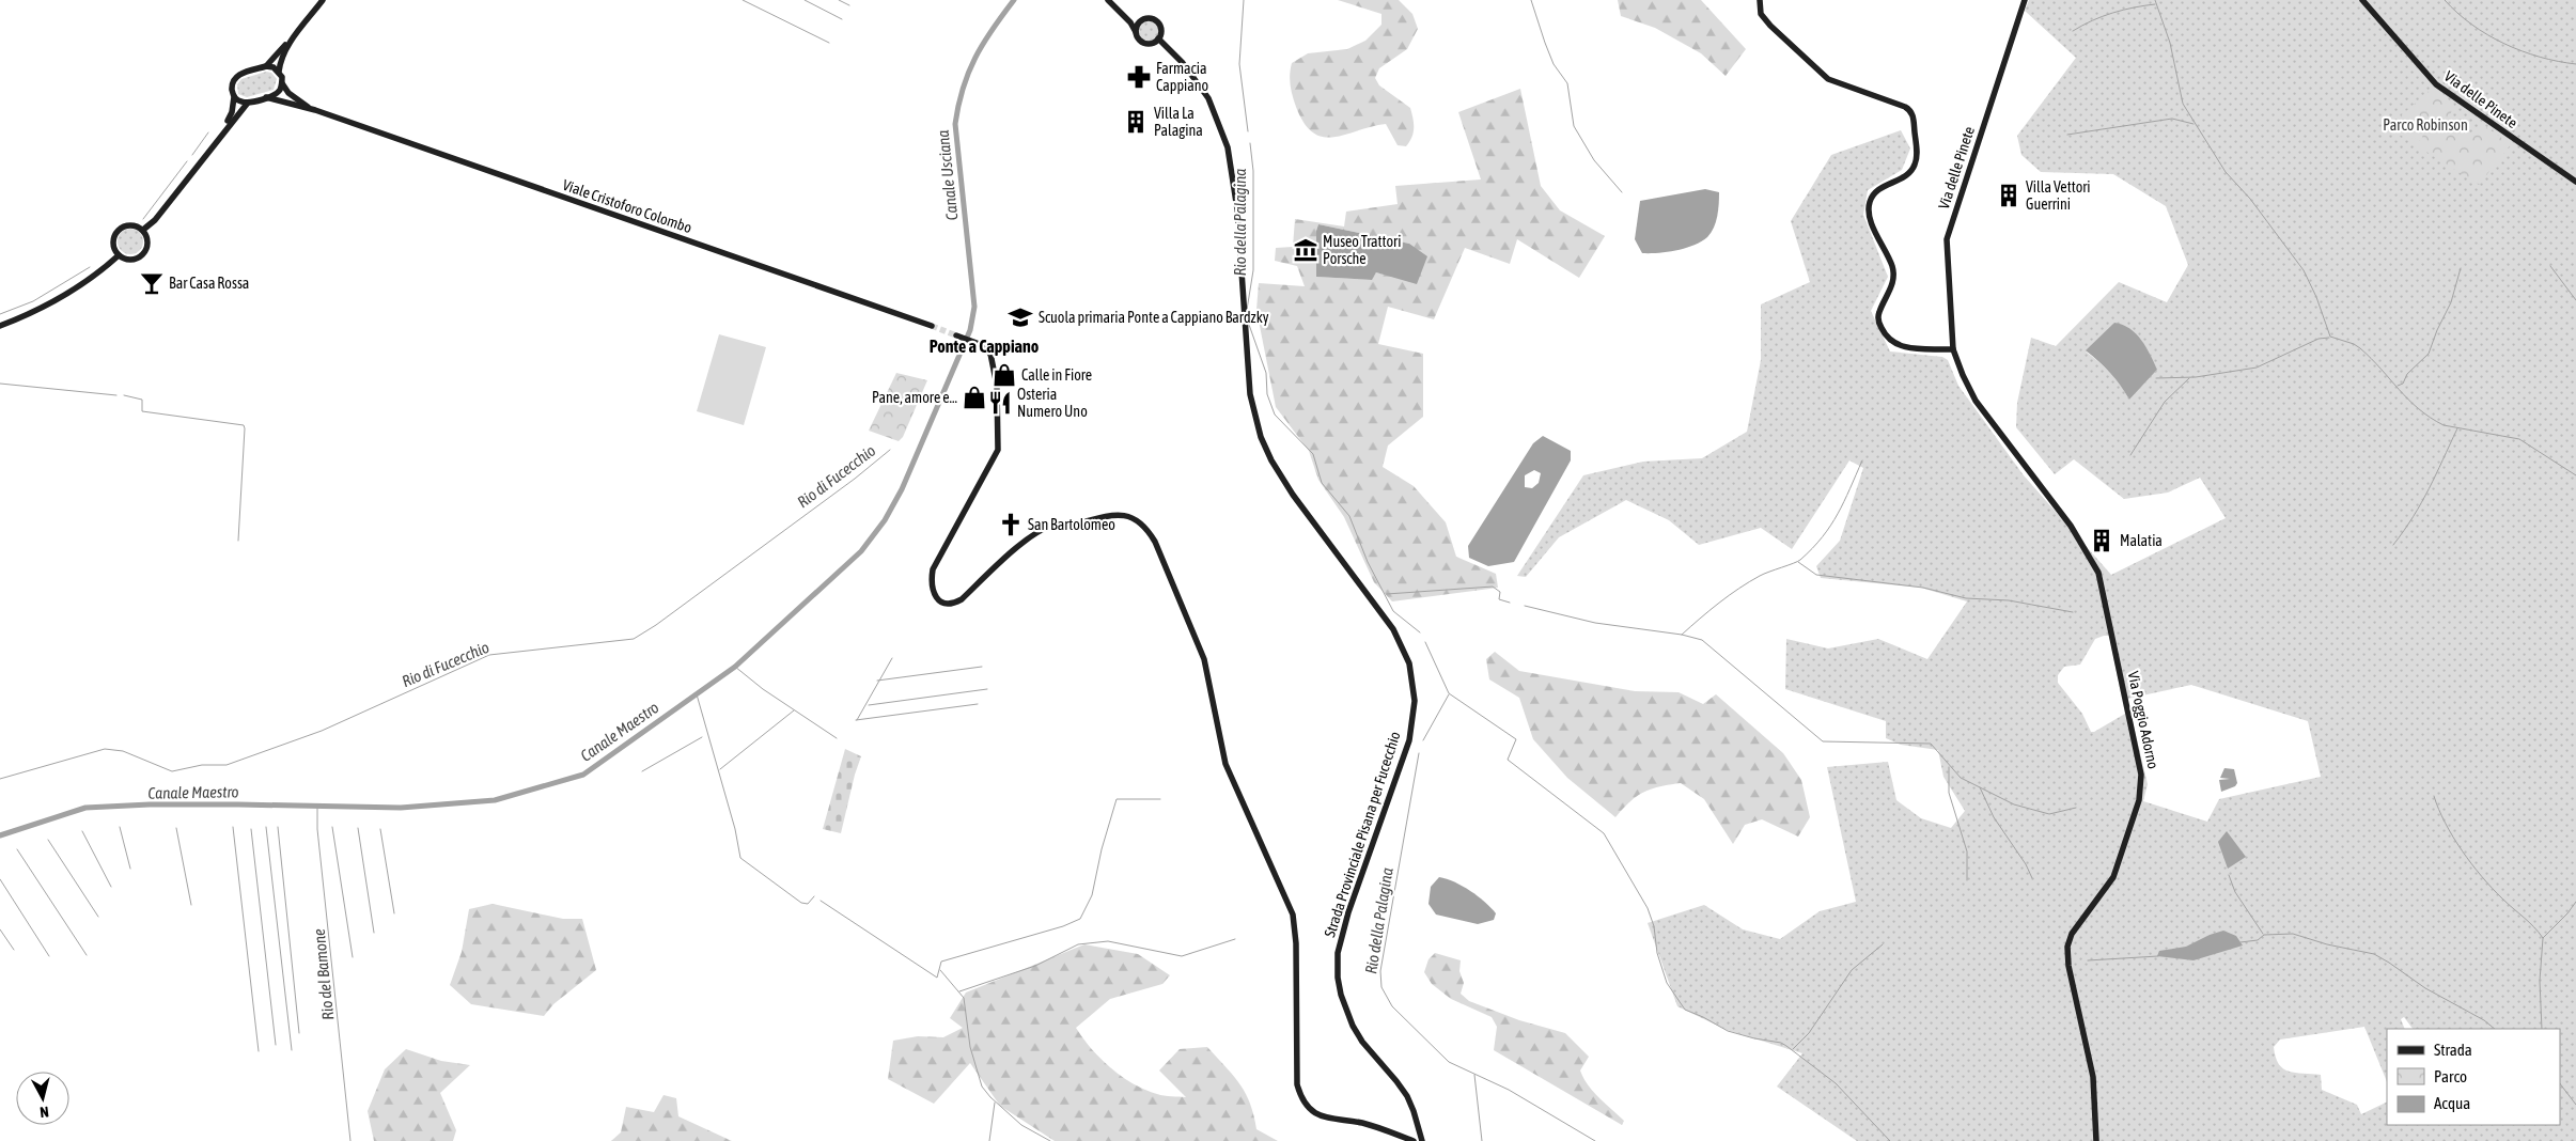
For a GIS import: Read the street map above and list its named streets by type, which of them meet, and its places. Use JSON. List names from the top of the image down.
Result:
{
  "streets": {
    "street": [
      "Via delle Pinete",
      "Viale Cristoforo Colombo",
      "Via Poggio Adorno",
      "Strada Provinciale Pisana per Fucecchio"
    ]
  },
  "crossings": [
    ["Via delle Pinete", "Via Poggio Adorno"]
  ],
  "districts": ["Ponte a Cappiano"],
  "water": [
    "Canale Usciana",
    "Rio della Palagina",
    "Rio di Fucecchio",
    "Canale Maestro",
    "Rio del Bamone"
  ],
  "parks": ["Parco Robinson"],
  "places": {
    "pharmacy": ["Farmacia Cappiano"],
    "building": ["Villa La Palagina", "Villa Vettori Guerrini", "Malatia"],
    "museum": ["Museo Trattori Porsche"],
    "bar": ["Bar Casa Rossa"],
    "school or university": ["Scuola primaria Ponte a Cappiano Bardzky"],
    "shop": ["Calle in Fiore", "Pane, amore e..."],
    "restaurant": ["Osteria Numero Uno"],
    "church": ["San Bartolomeo"]
  },
  "legend": ["Strada", "Parco", "Acqua"],
  "north": "bottom"
}
